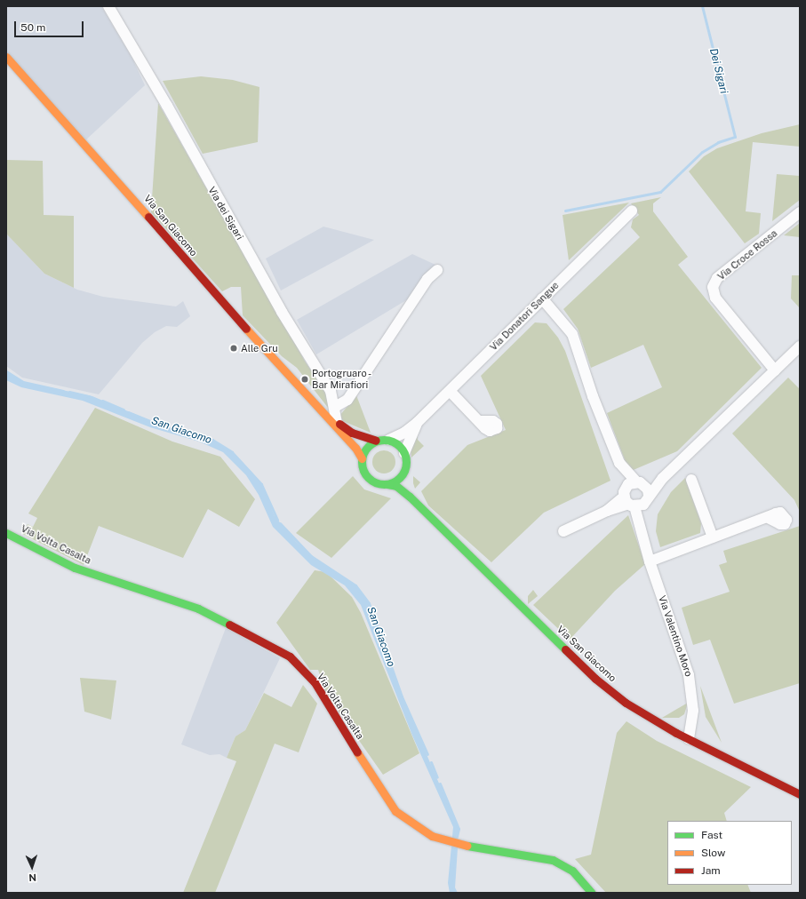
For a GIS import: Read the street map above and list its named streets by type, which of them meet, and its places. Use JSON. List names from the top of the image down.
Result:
{
  "streets": {
    "street": [
      "Via dei Sigari",
      "Via San Giacomo",
      "Via Croce Rossa",
      "Via Donatori Sangue",
      "Via Volta Casalta",
      "Via Valentino Moro"
    ]
  },
  "crossings": [
    ["Via dei Sigari", "Via San Giacomo"],
    ["Via San Giacomo", "Via Donatori Sangue"],
    ["Via San Giacomo", "Via Valentino Moro"],
    ["Via Donatori Sangue", "Via Valentino Moro"]
  ],
  "water": ["Dei Sigari", "San Giacomo"],
  "places": ["Alle Gru", "Portogruaro - Bar Mirafiori"],
  "legend": ["Fast", "Slow", "Jam"],
  "scale_bar": "50 m",
  "north": "bottom"
}
